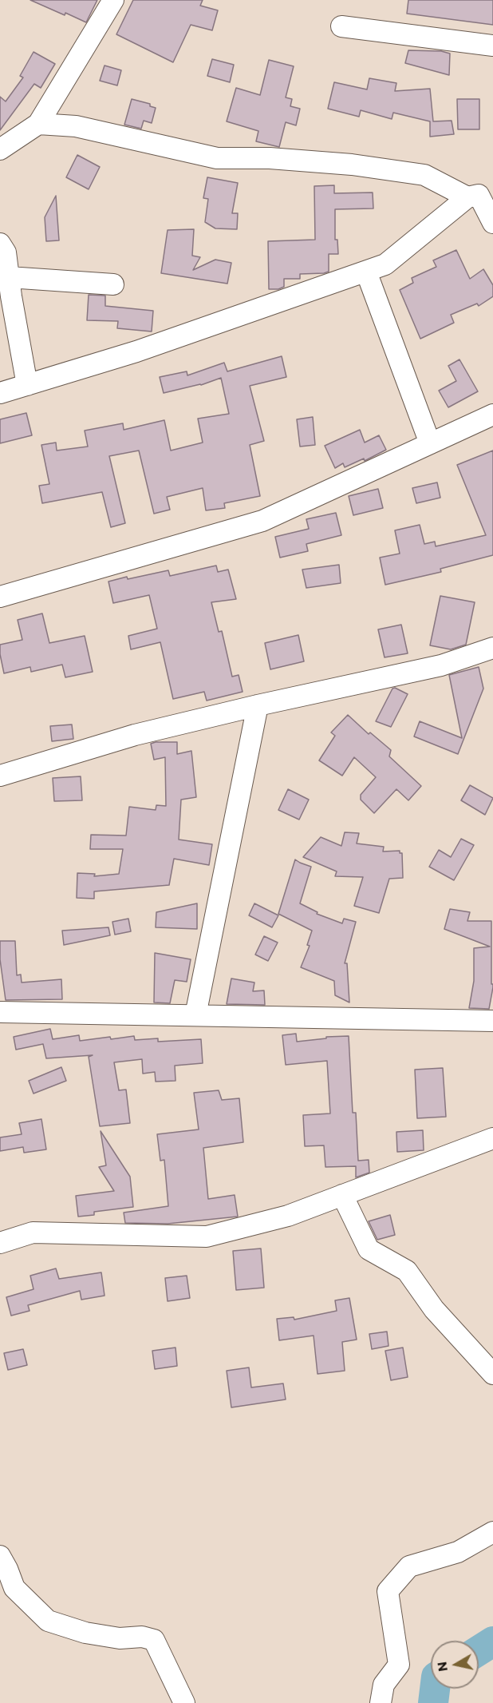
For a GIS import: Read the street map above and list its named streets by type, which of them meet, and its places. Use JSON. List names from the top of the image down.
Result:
{
  "north": "left"
}
